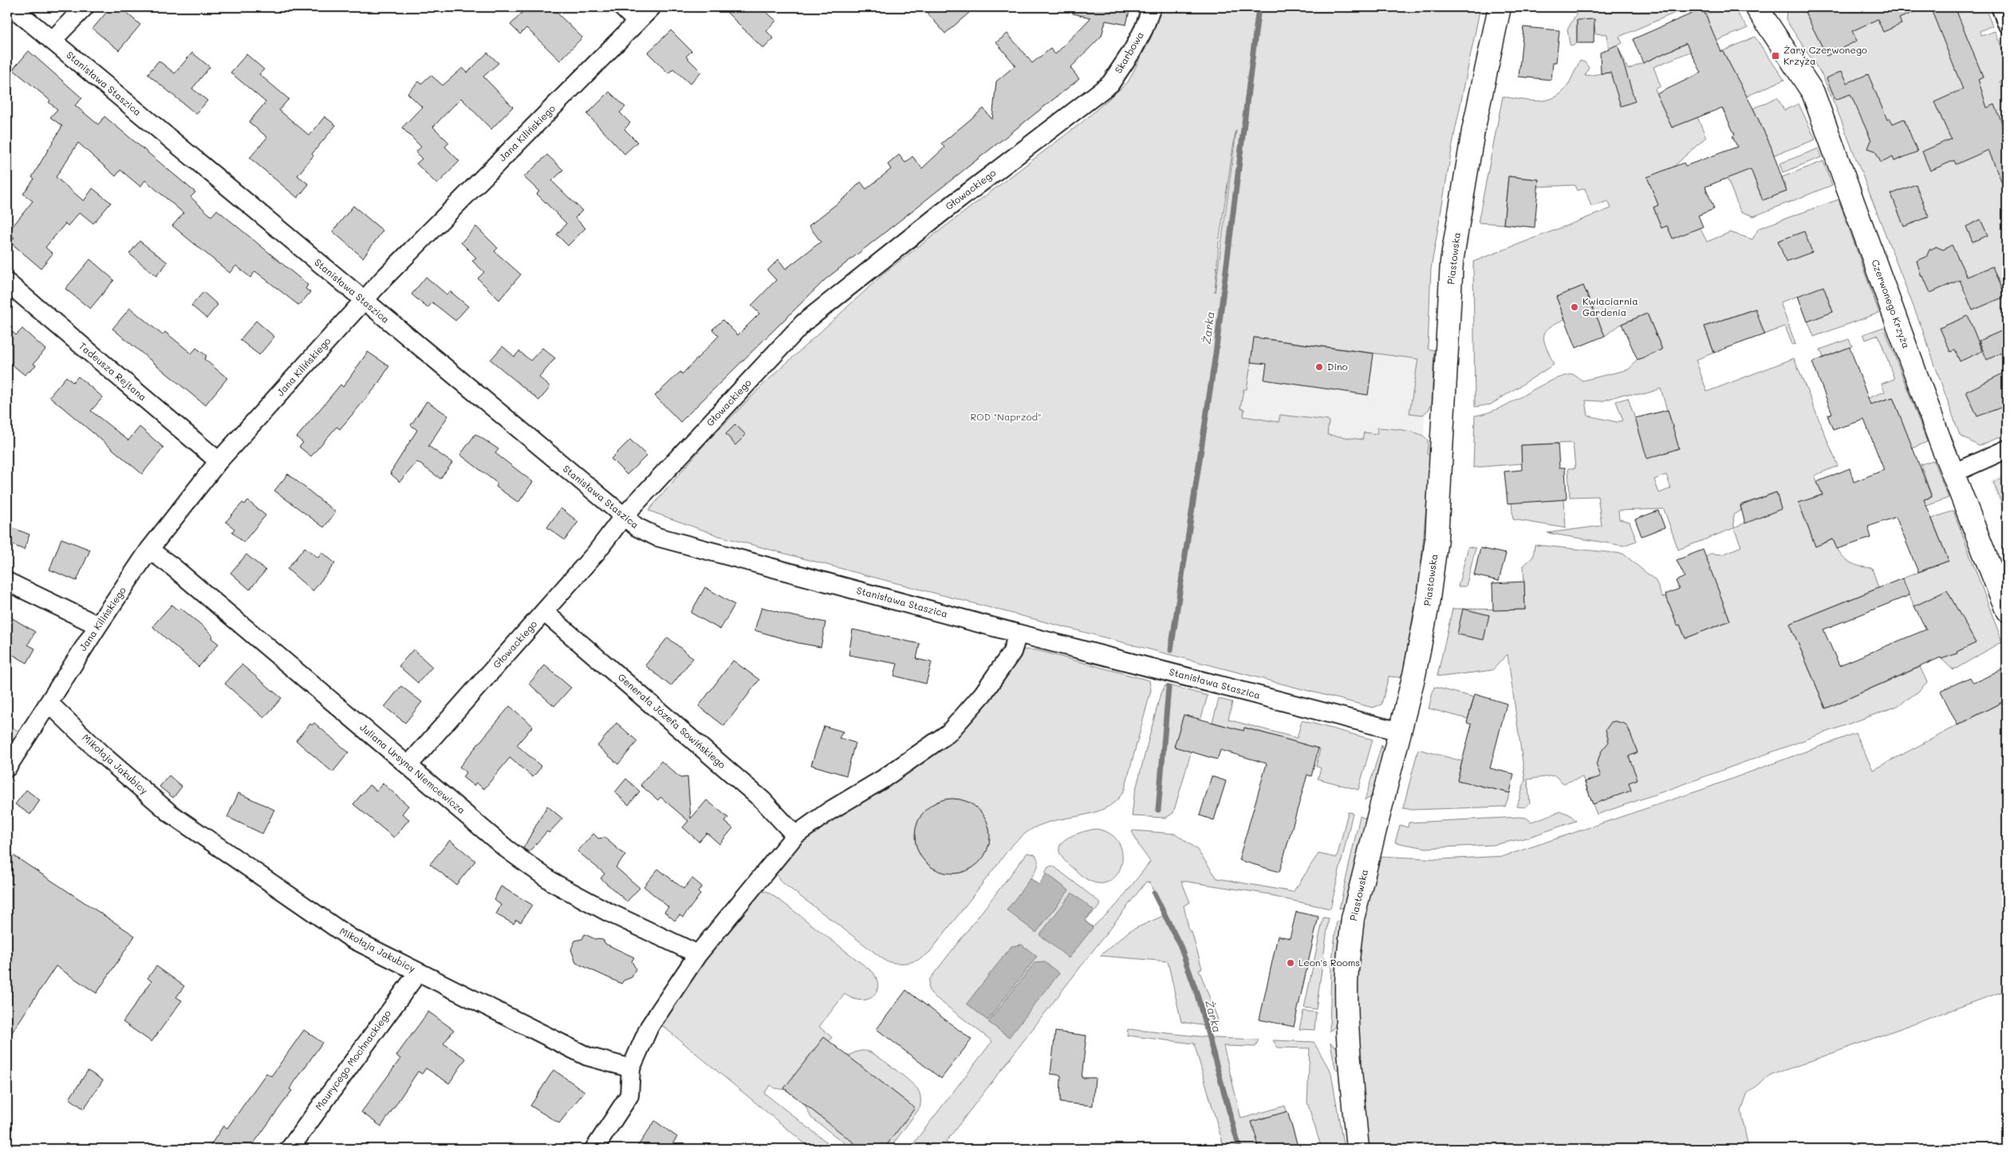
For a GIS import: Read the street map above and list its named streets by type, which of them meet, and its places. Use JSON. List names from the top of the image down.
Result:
{
  "streets": {
    "street": [
      "Skarbowa",
      "Stanisława Staszica",
      "Jana Kilińskiego",
      "Głowackiego",
      "Piastowska",
      "Czerwonego Krzyża",
      "Tadeusza Rejtana",
      "Generała Józefa Sowińskiego",
      "Mikołaja Jakubicy",
      "Juliana Ursyna Niemcewicza",
      "Maurycego Mochnackiego"
    ]
  },
  "crossings": [
    ["Skarbowa", "Głowackiego"],
    ["Stanisława Staszica", "Jana Kilińskiego"],
    ["Stanisława Staszica", "Głowackiego"],
    ["Stanisława Staszica", "Piastowska"],
    ["Jana Kilińskiego", "Tadeusza Rejtana"],
    ["Jana Kilińskiego", "Mikołaja Jakubicy"],
    ["Jana Kilińskiego", "Juliana Ursyna Niemcewicza"],
    ["Głowackiego", "Generała Józefa Sowińskiego"],
    ["Głowackiego", "Juliana Ursyna Niemcewicza"],
    ["Mikołaja Jakubicy", "Maurycego Mochnackiego"]
  ],
  "water": ["Żarka"],
  "parks": ["ROD \"Naprzód\""],
  "places": {
    "transit": ["Żary Czerwonego Krzyża"],
    "other": ["Kwiaciarnia Gardenia", "Dino", "Leon's Rooms"]
  }
}
